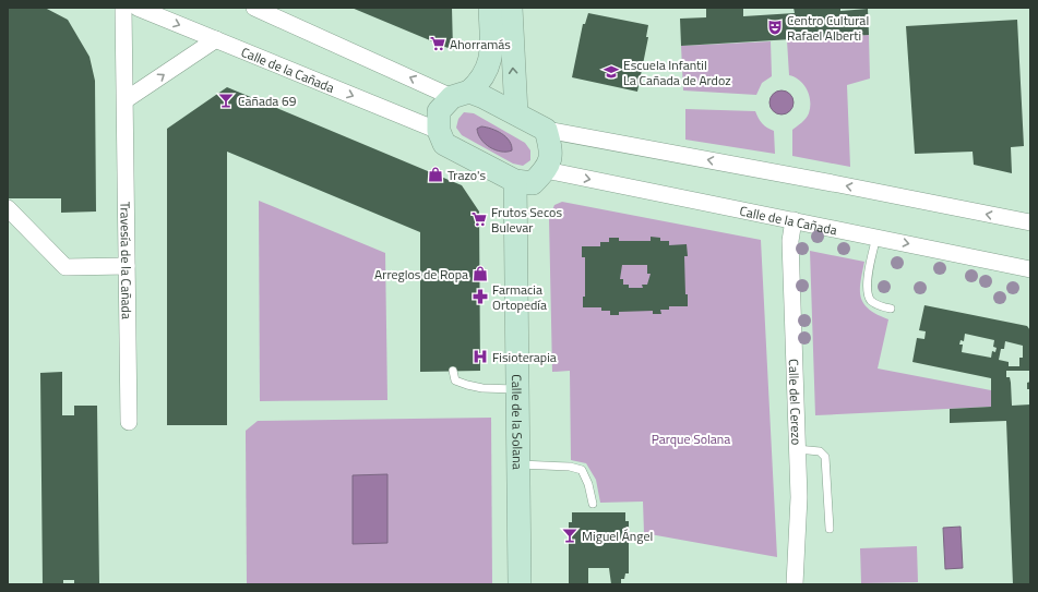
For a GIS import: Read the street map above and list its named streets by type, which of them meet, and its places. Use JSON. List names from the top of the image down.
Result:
{
  "streets": {
    "street": [
      "Calle de la Cañada",
      "Travesía de la Cañada",
      "Calle del Cerezo",
      "Calle de la Solana"
    ]
  },
  "crossings": [
    ["Calle de la Cañada", "Calle del Cerezo"]
  ],
  "parks": ["Parque Solana"],
  "places": {
    "theatre": ["Centro Cultural Rafael Alberti"],
    "supermarket": ["Ahorramás", "Frutos Secos Bulevar"],
    "school or university": ["Escuela Infantil La Cañada de Ardoz"],
    "bar": ["Cañada 69", "Miguel Ángel"],
    "shop": ["Trazo's", "Arreglos de Ropa"],
    "pharmacy": ["Farmacia Ortopedía"],
    "hospital": ["Fisioterapia"]
  }
}
